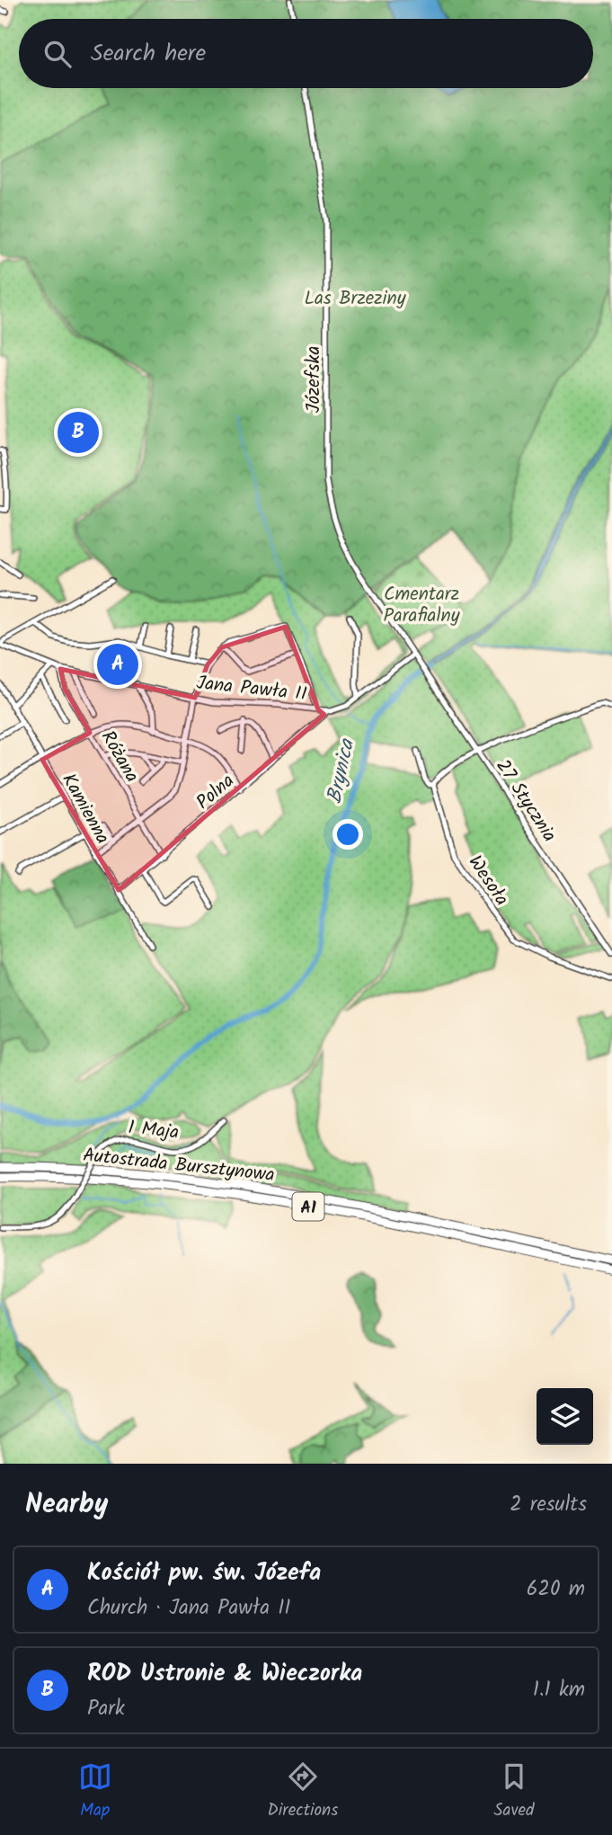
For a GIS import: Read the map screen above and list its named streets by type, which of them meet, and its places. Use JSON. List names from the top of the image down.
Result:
{
  "streets": {
    "highway": ["Autostrada Bursztynowa", "A1"],
    "street": [
      "Józefska",
      "Jana Pawła II",
      "Różana",
      "Polna",
      "27 Stycznia",
      "Kamienna",
      "Wesoła",
      "1 Maja"
    ]
  },
  "crossings": [
    ["Józefska", "Jana Pawła II"],
    ["Józefska", "27 Stycznia"],
    ["Jana Pawła II", "Różana"],
    ["Jana Pawła II", "Polna"],
    ["Różana", "Polna"],
    ["Polna", "Kamienna"]
  ],
  "water": ["Brynica"],
  "parks": ["Las Brzeziny", "Cmentarz Parafialny"],
  "page": {
    "search": "Search here",
    "pins": ["B", "A"],
    "heading": ["Nearby", "2 results"],
    "list": [
      {
        "mark": "A",
        "name": "Kościół pw. św. Józefa",
        "note": "Church · Jana Pawła II",
        "value": "620 m"
      },
      {
        "mark": "B",
        "name": "ROD Ustronie & Wieczorka",
        "note": "Park",
        "value": "1.1 km"
      }
    ],
    "nav": ["Map", "Directions", "Saved"]
  }
}
